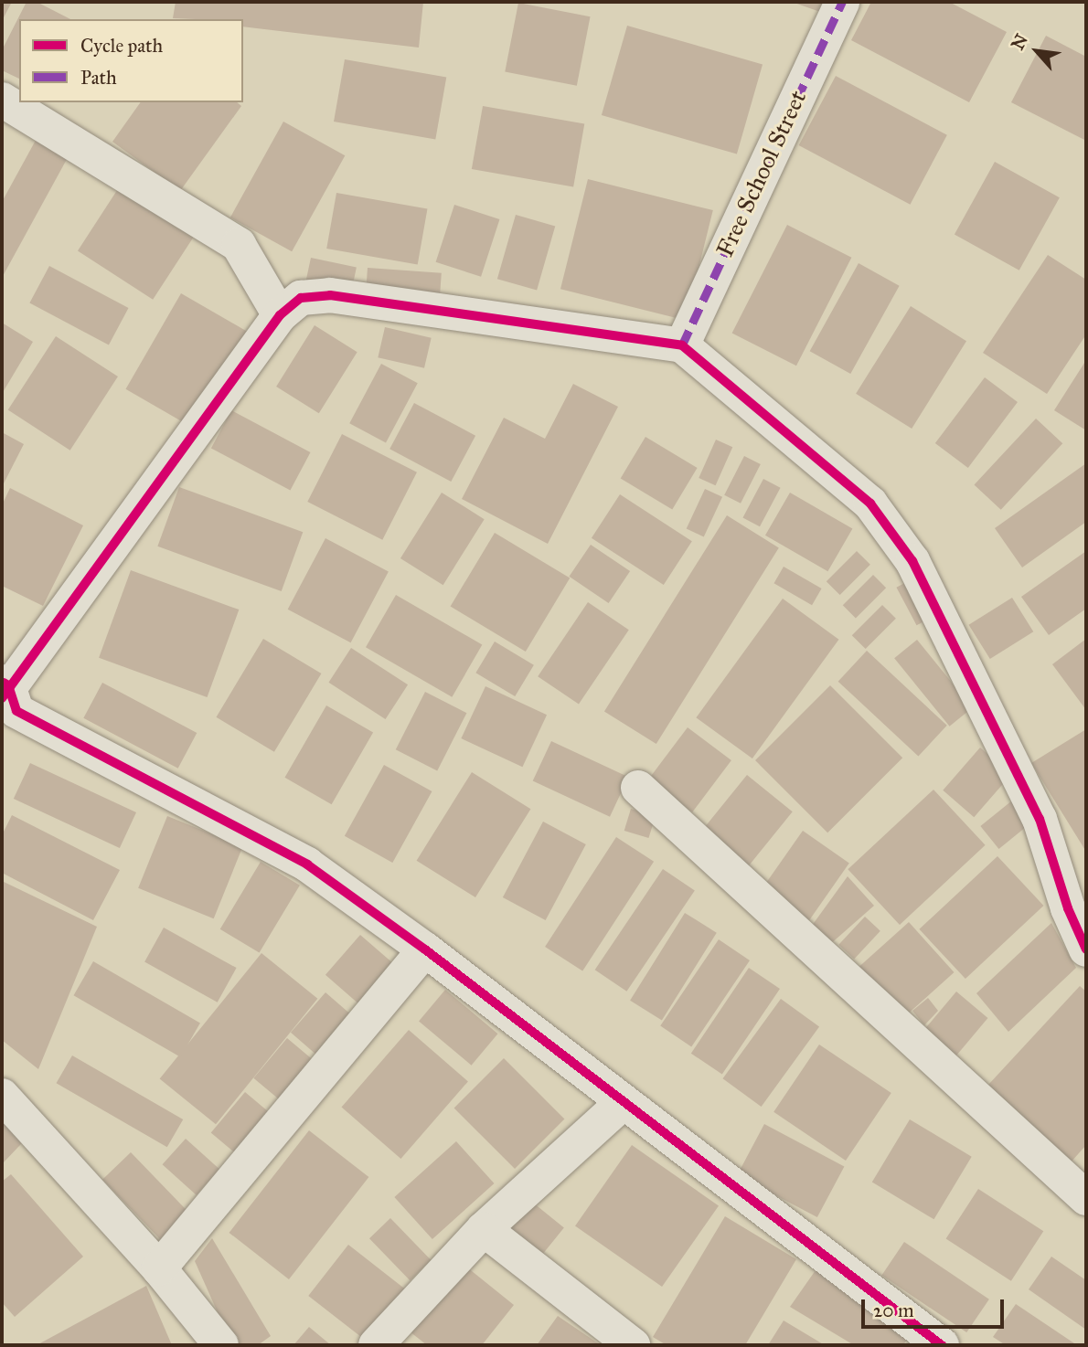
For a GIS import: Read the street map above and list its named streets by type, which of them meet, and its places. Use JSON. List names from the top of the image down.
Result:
{
  "streets": {
    "street": ["Free School Street"]
  },
  "legend": ["Cycle path", "Path"],
  "scale_bar": "20 m",
  "north": "top left"
}
